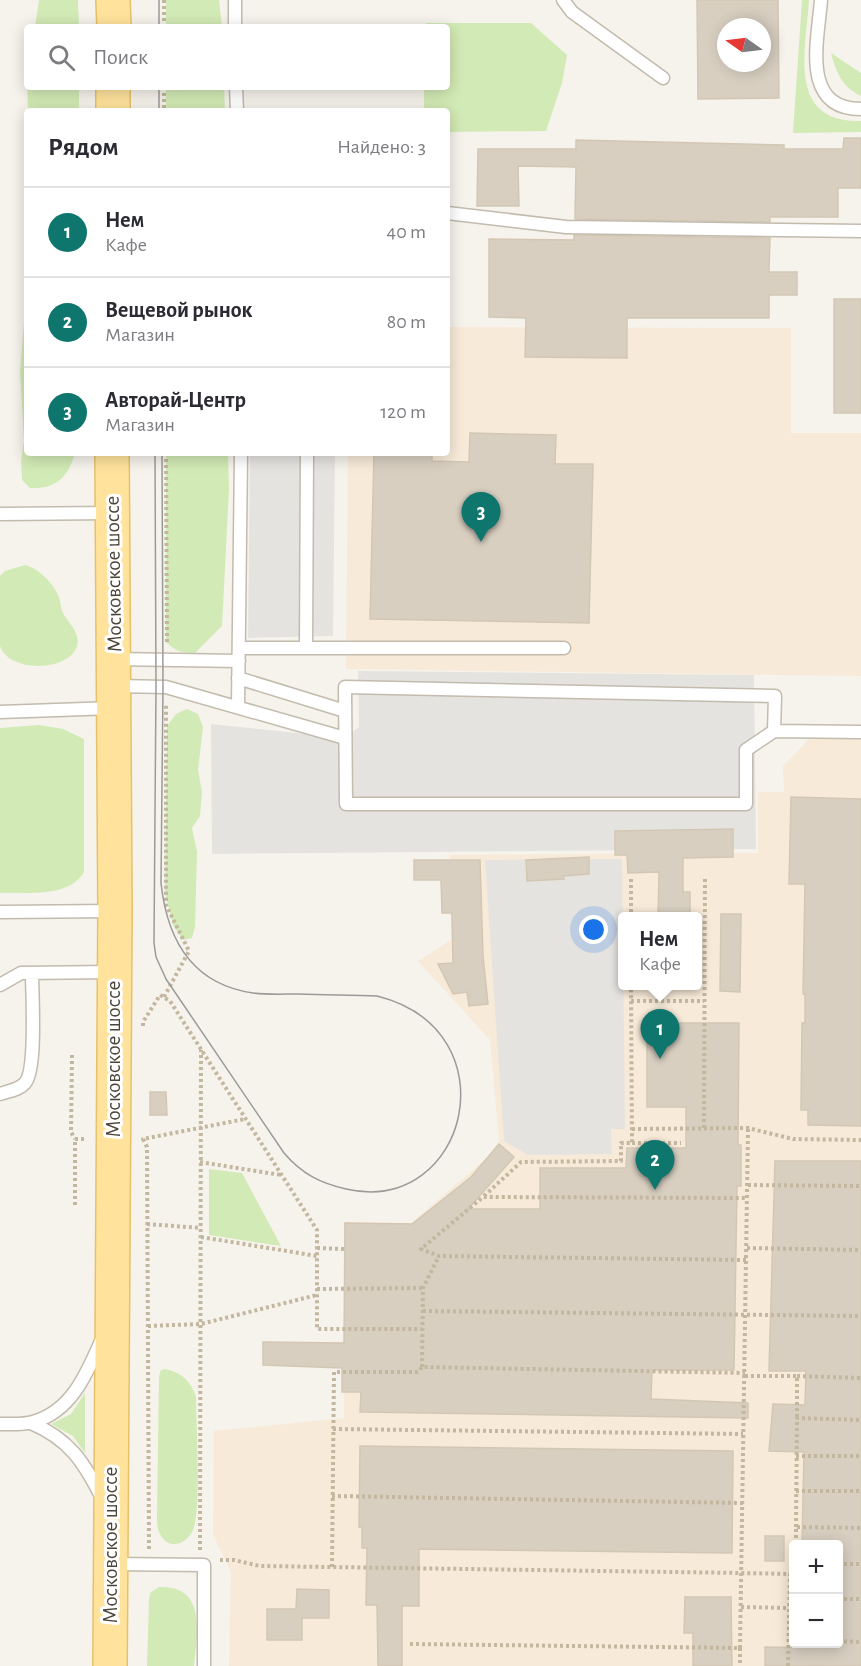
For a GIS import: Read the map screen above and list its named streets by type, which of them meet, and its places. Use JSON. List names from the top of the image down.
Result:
{
  "streets": {
    "main road": ["Московское шоссе"]
  },
  "north": "left",
  "page": {
    "search": "Поиск",
    "heading": ["Рядом", "Найдено: 3"],
    "list": [
      {
        "mark": "1",
        "name": "Нем",
        "note": "Кафе",
        "value": "40 m"
      },
      {
        "mark": "2",
        "name": "Вещевой рынок",
        "note": "Магазин",
        "value": "80 m"
      },
      {
        "mark": "3",
        "name": "Авторай-Центр",
        "note": "Магазин",
        "value": "120 m"
      }
    ],
    "pins": ["3", "1", "2"],
    "popup": ["Нем", "Кафе"],
    "map_buttons": ["+", "−"]
  }
}
